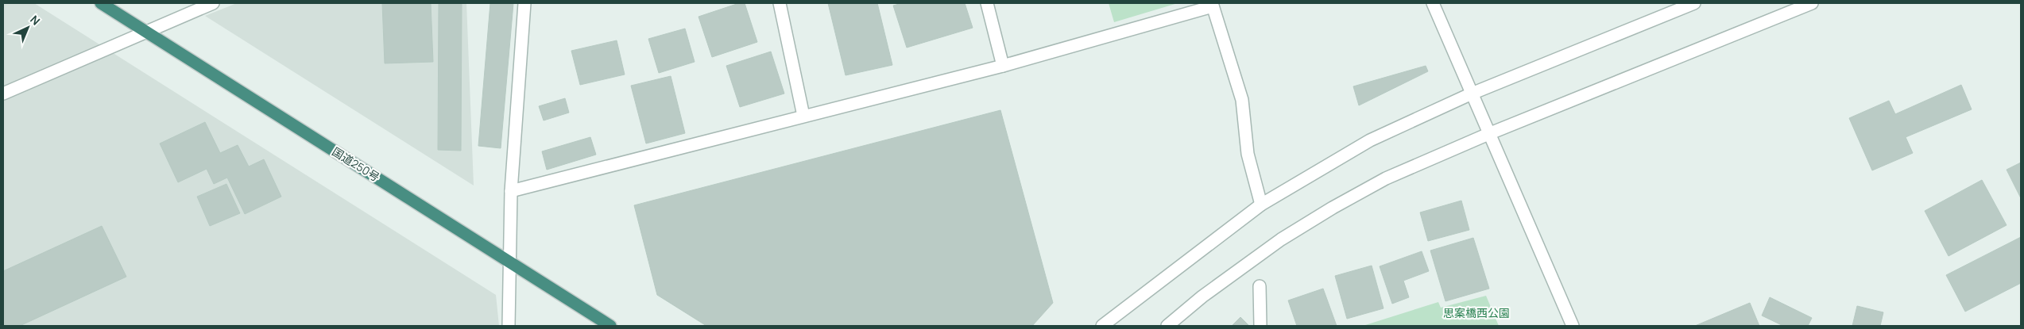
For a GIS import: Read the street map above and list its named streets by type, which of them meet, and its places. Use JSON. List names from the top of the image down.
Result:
{
  "streets": {
    "highway": ["国道250号"]
  },
  "parks": ["思案橋西公園"],
  "north": "top right"
}
